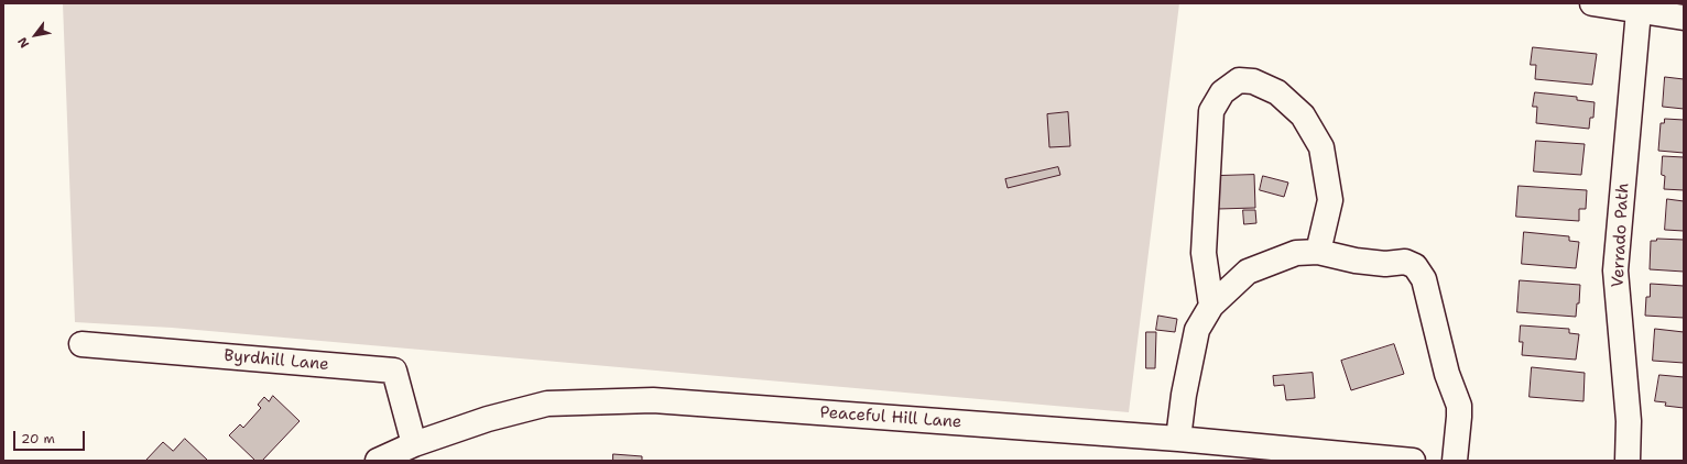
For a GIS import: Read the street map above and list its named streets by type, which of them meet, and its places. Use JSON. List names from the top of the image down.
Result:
{
  "streets": {
    "street": ["Verrado Path", "Byrdhill Lane", "Peaceful Hill Lane"]
  },
  "crossings": [
    ["Byrdhill Lane", "Peaceful Hill Lane"]
  ],
  "scale_bar": "20 m",
  "north": "bottom left"
}
